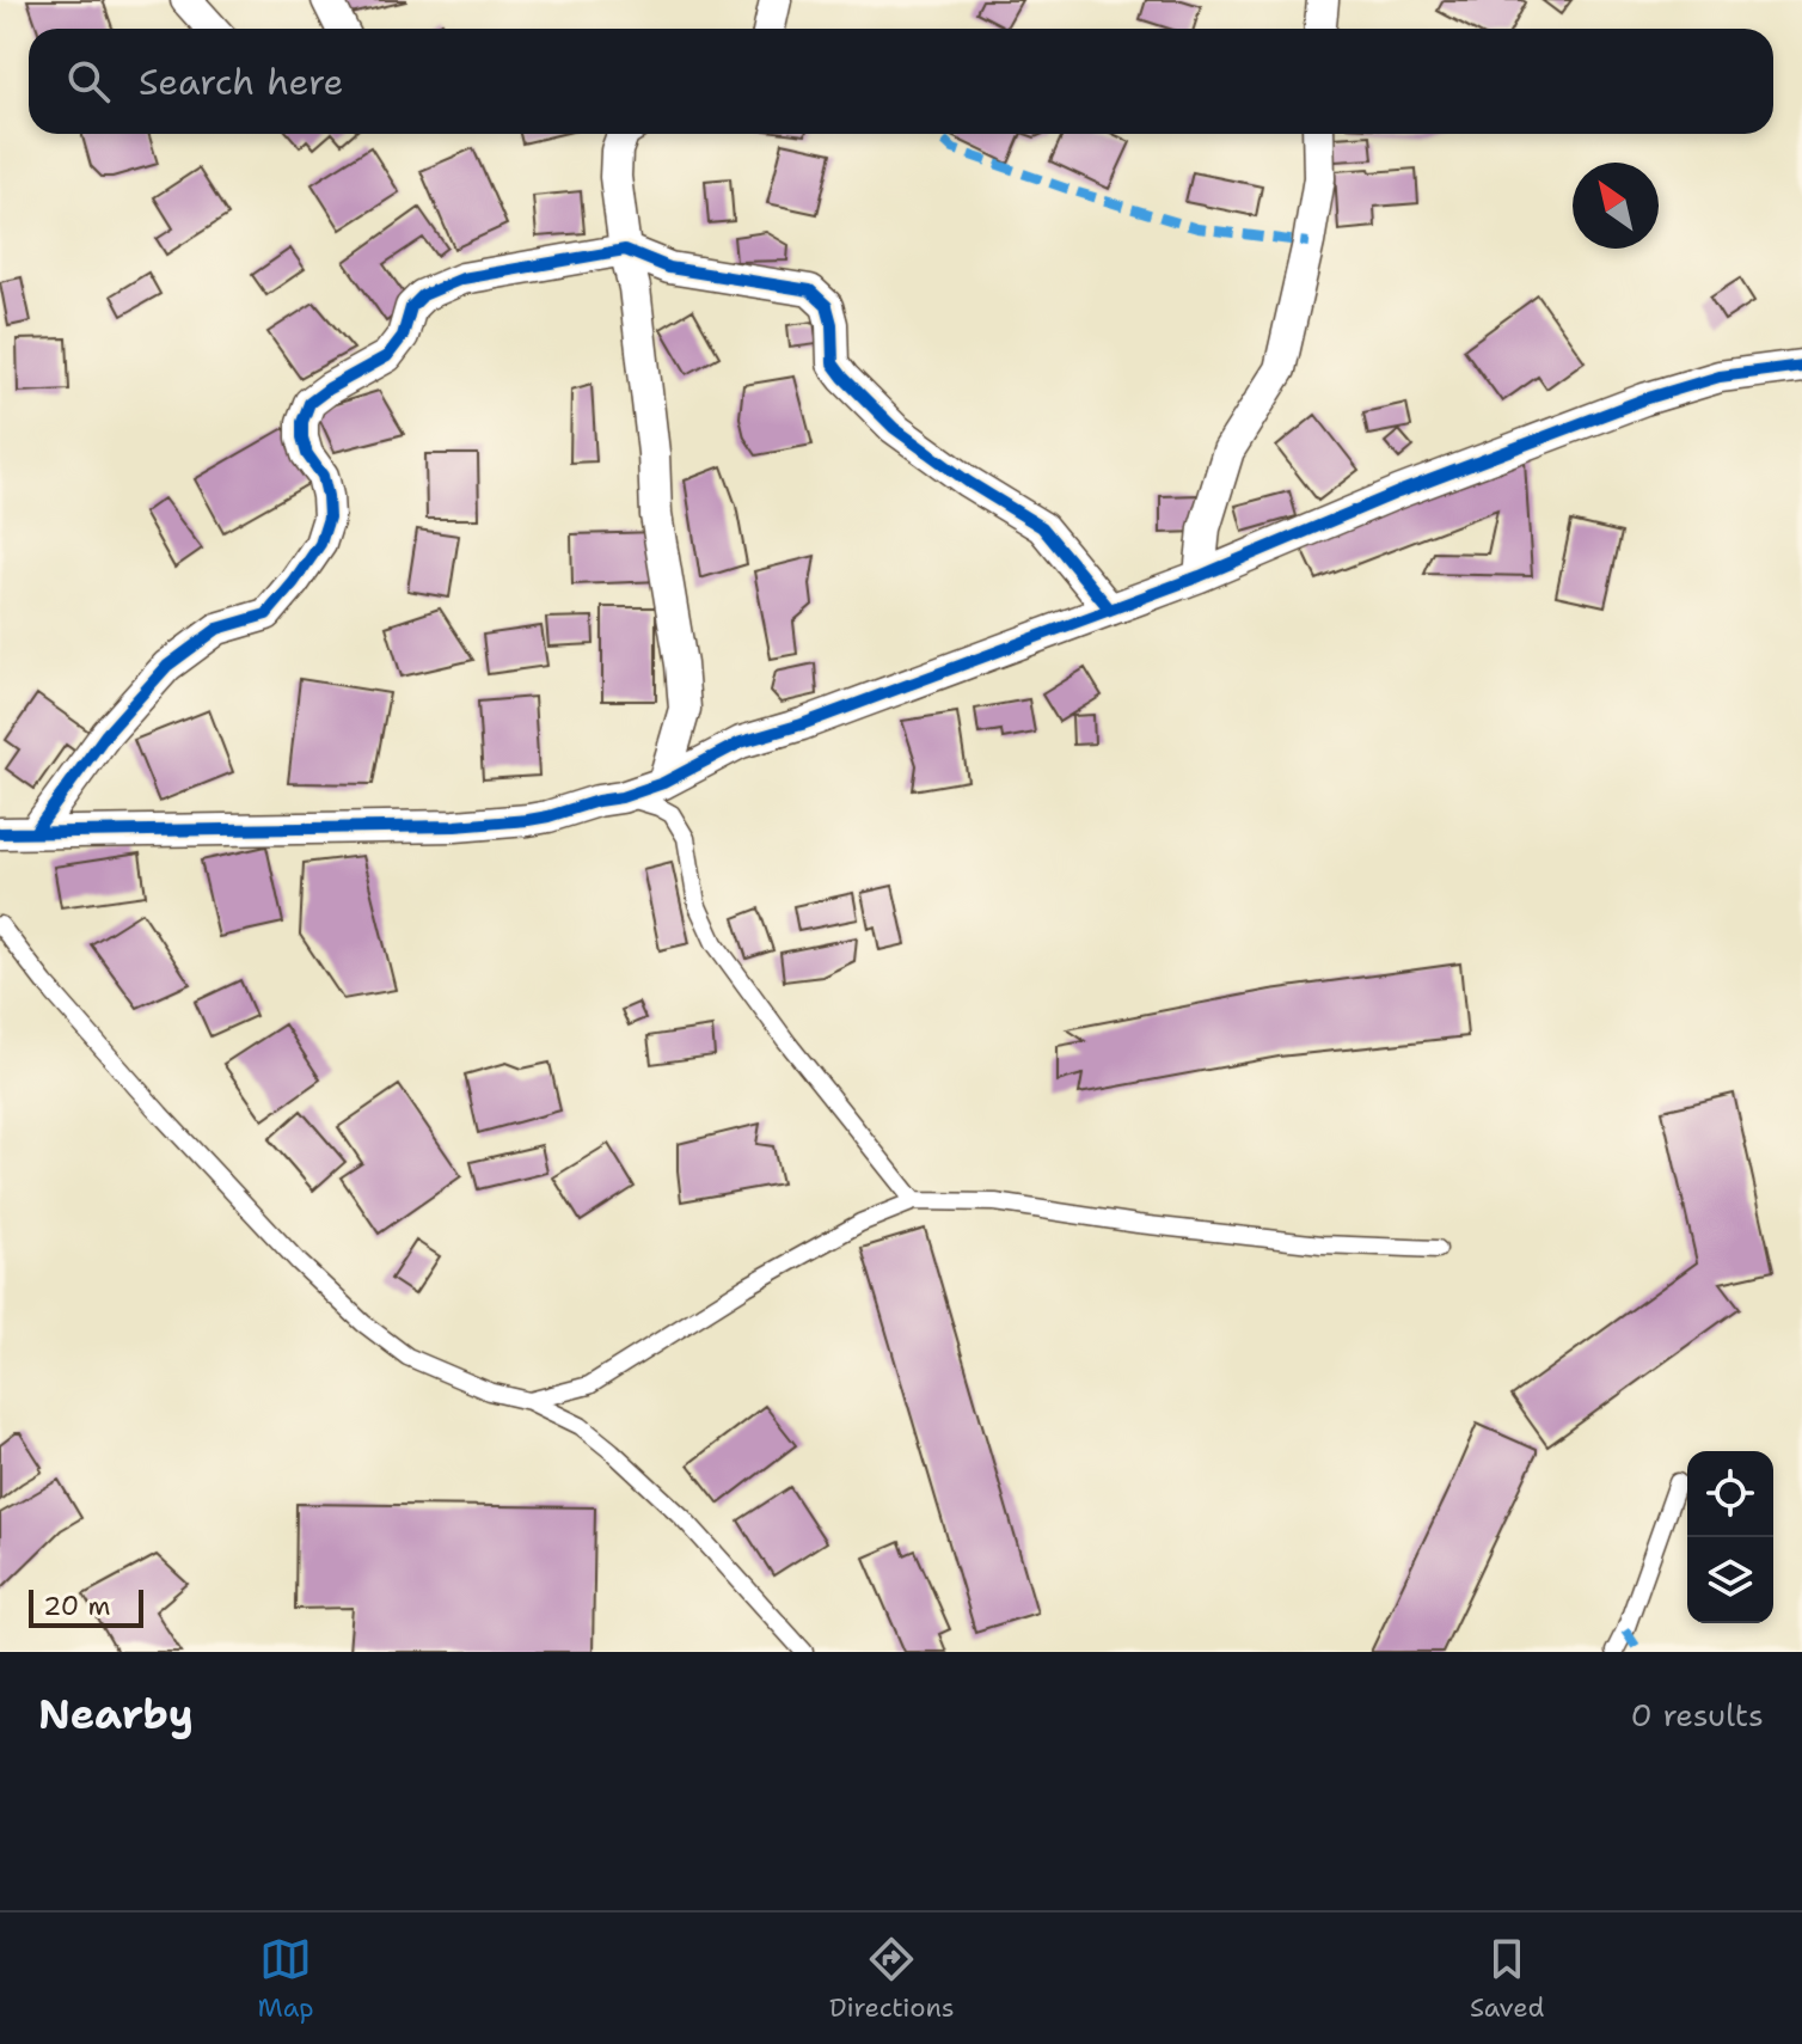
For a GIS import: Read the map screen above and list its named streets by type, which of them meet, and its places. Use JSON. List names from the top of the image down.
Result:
{
  "scale_bar": "20 m",
  "north": "top left",
  "page": {
    "search": "Search here",
    "scale": "20 m",
    "heading": ["Nearby", "0 results"],
    "nav": ["Map", "Directions", "Saved"]
  }
}
